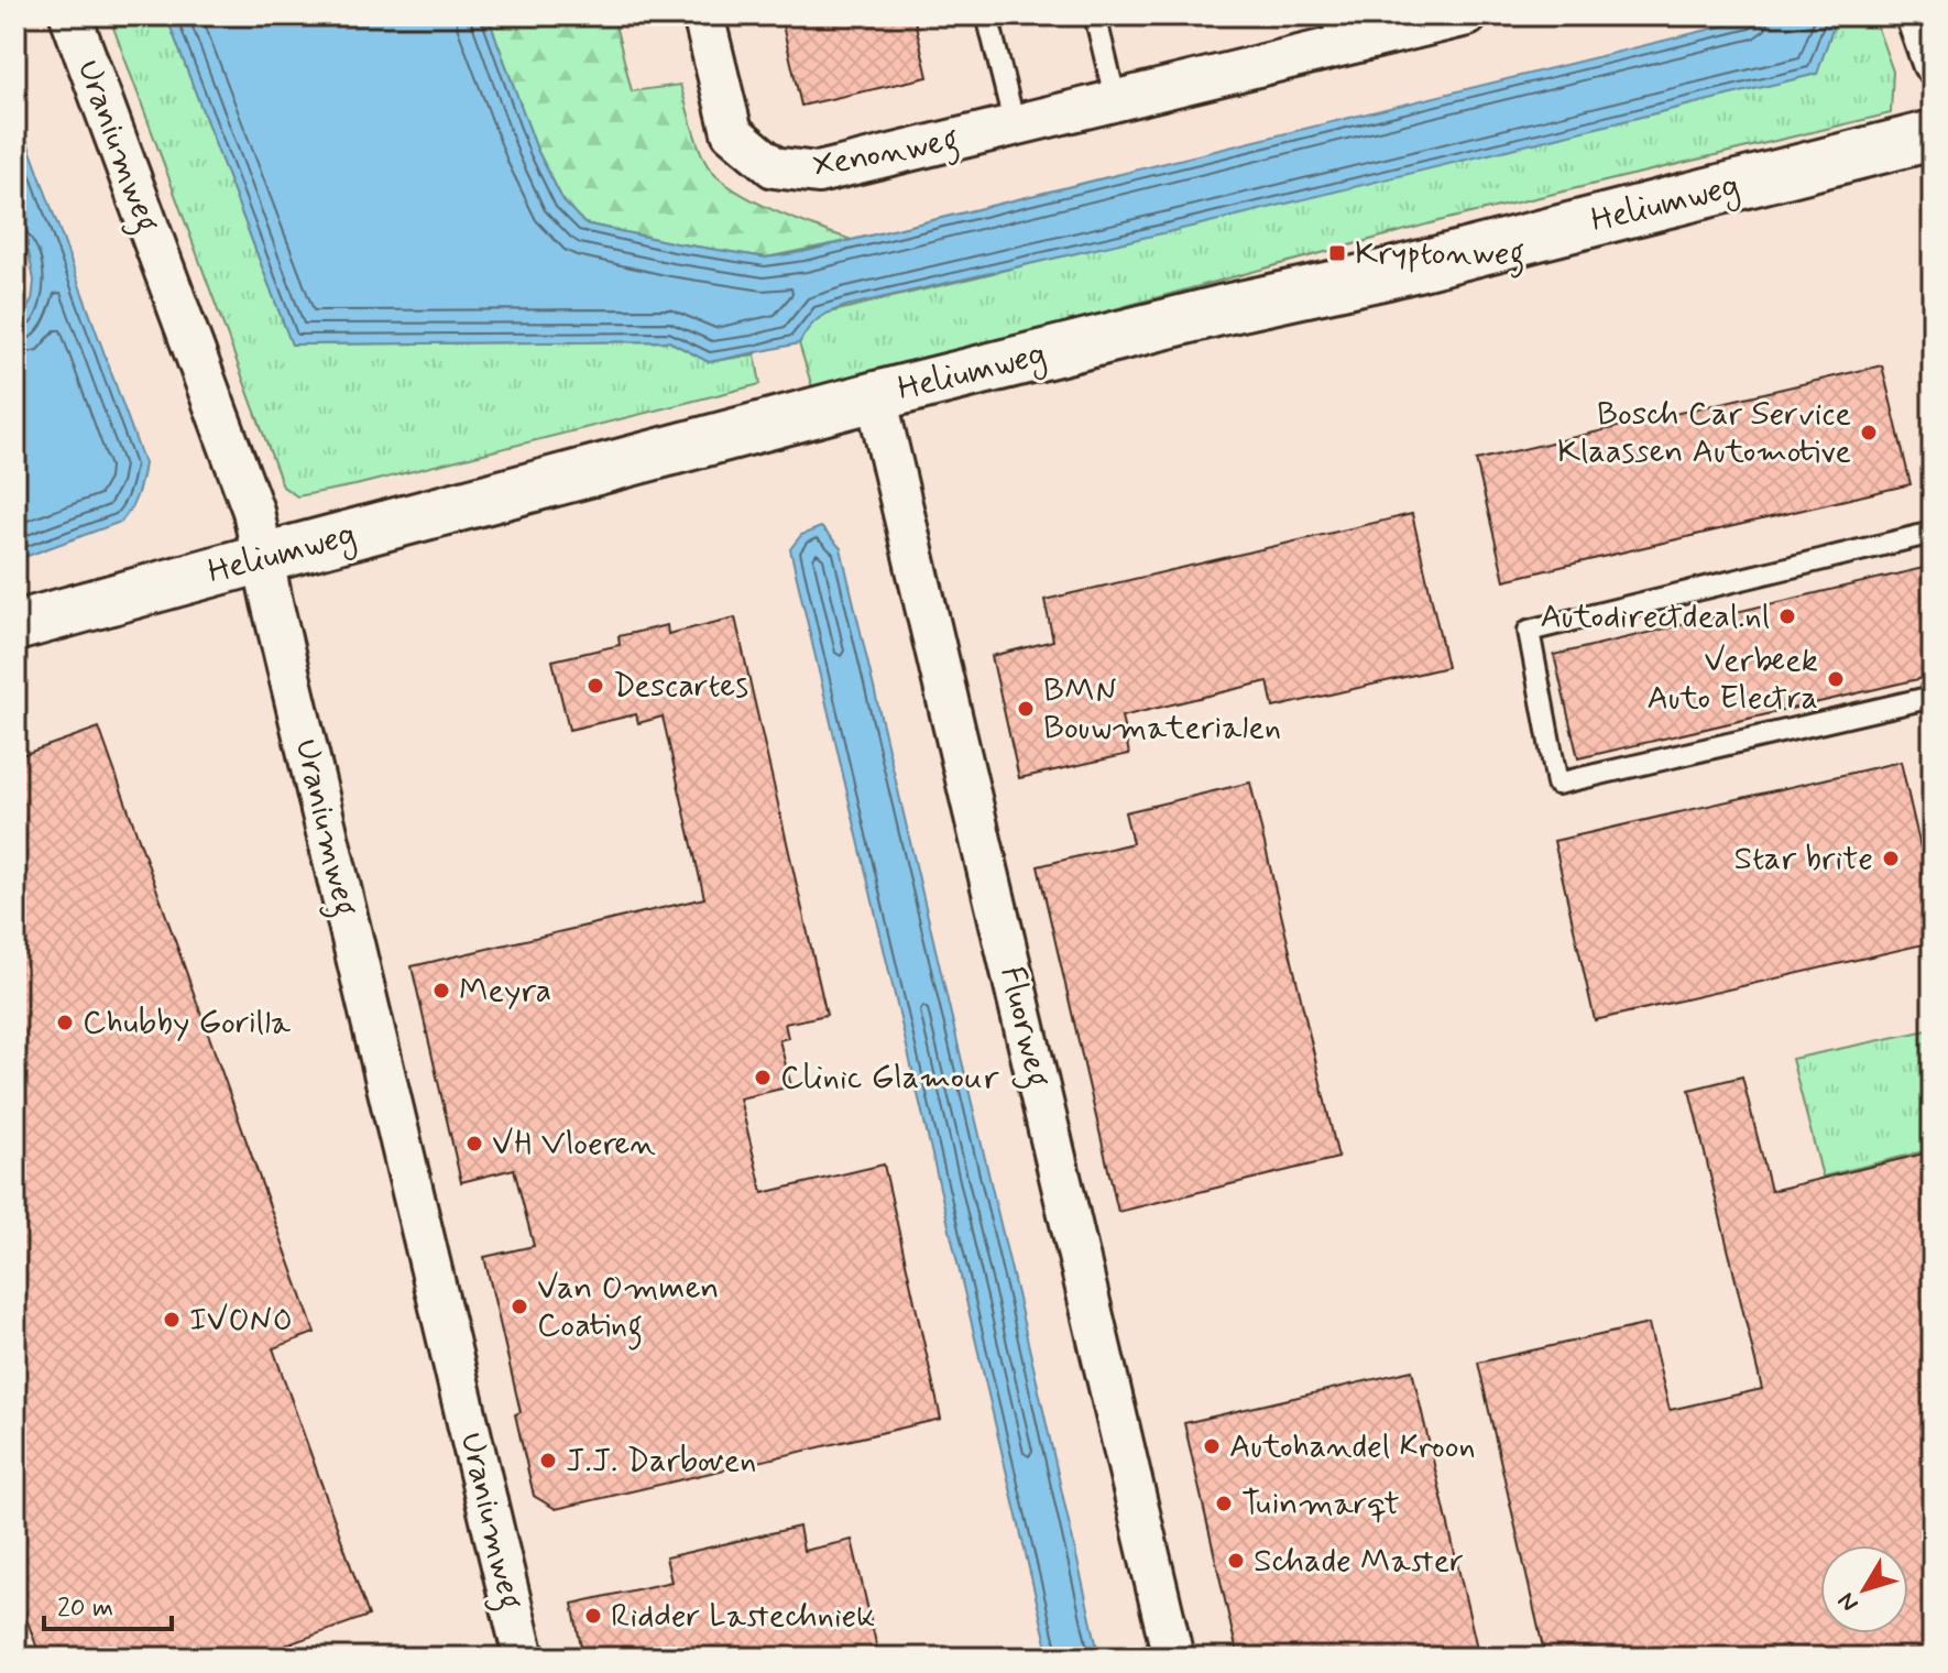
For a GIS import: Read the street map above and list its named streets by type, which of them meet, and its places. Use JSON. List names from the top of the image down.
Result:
{
  "streets": {
    "street": [
      "Uraniumweg",
      "Xenonweg",
      "Heliumweg",
      "Fluorweg"
    ]
  },
  "crossings": [
    ["Uraniumweg", "Heliumweg"],
    ["Heliumweg", "Fluorweg"]
  ],
  "places": {
    "transit": ["Kryptonweg"],
    "other": [
      "Bosch Car Service Klaassen Automotive",
      "Autodirectdeal.nl",
      "Verbeek Auto Electra",
      "Descartes",
      "BMN Bouwmaterialen",
      "Star brite",
      "Meyra",
      "Chubby Gorilla",
      "Clinic Glamour",
      "VH Vloeren",
      "Van Ommen Coating",
      "IVONO",
      "Autohandel Kroon",
      "J.J. Darboven",
      "Tuinmarqt",
      "Schade Master",
      "Ridder Lastechniek"
    ]
  },
  "scale_bar": "20 m",
  "north": "bottom left"
}
